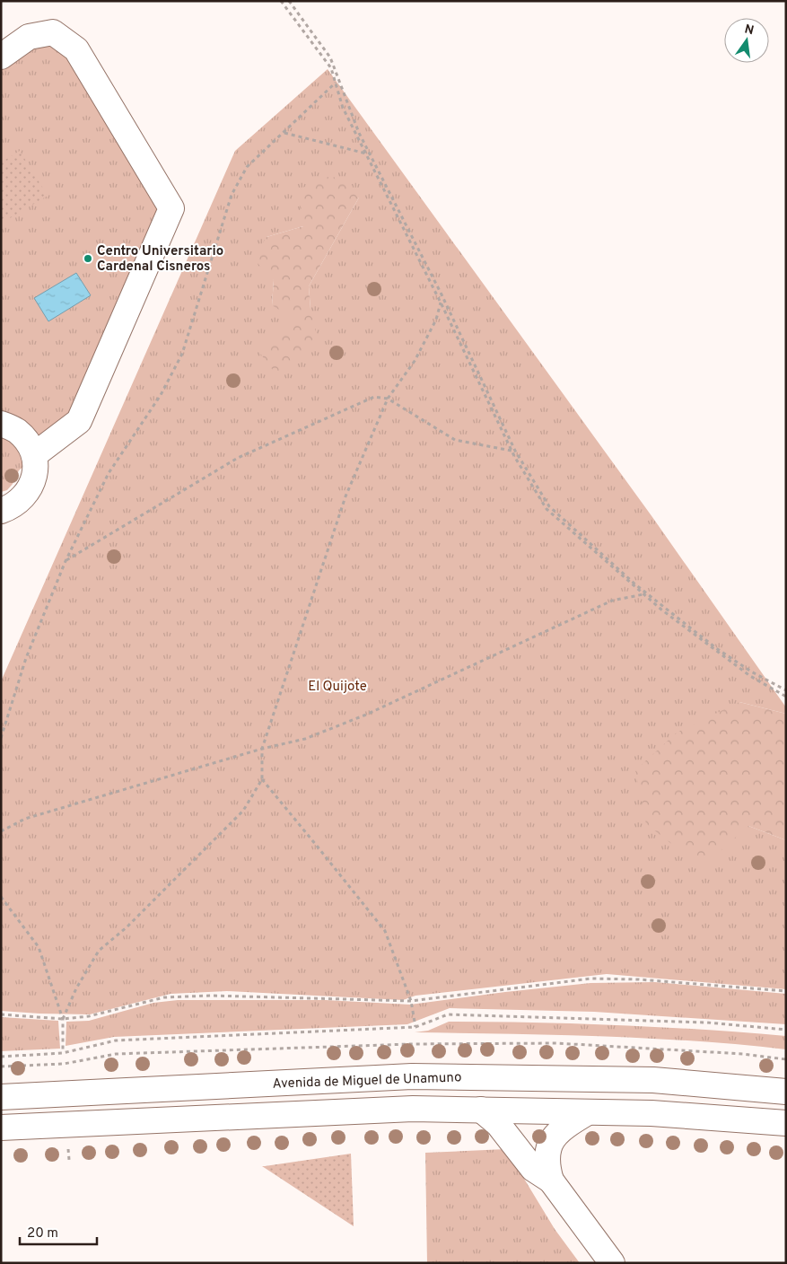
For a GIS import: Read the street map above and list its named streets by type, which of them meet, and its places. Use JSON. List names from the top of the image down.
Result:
{
  "streets": {
    "street": ["Avenida de Miguel de Unamuno"]
  },
  "parks": ["El Quijote"],
  "places": ["Centro Universitario Cardenal Cisneros"],
  "scale_bar": "20 m",
  "north": "top"
}
